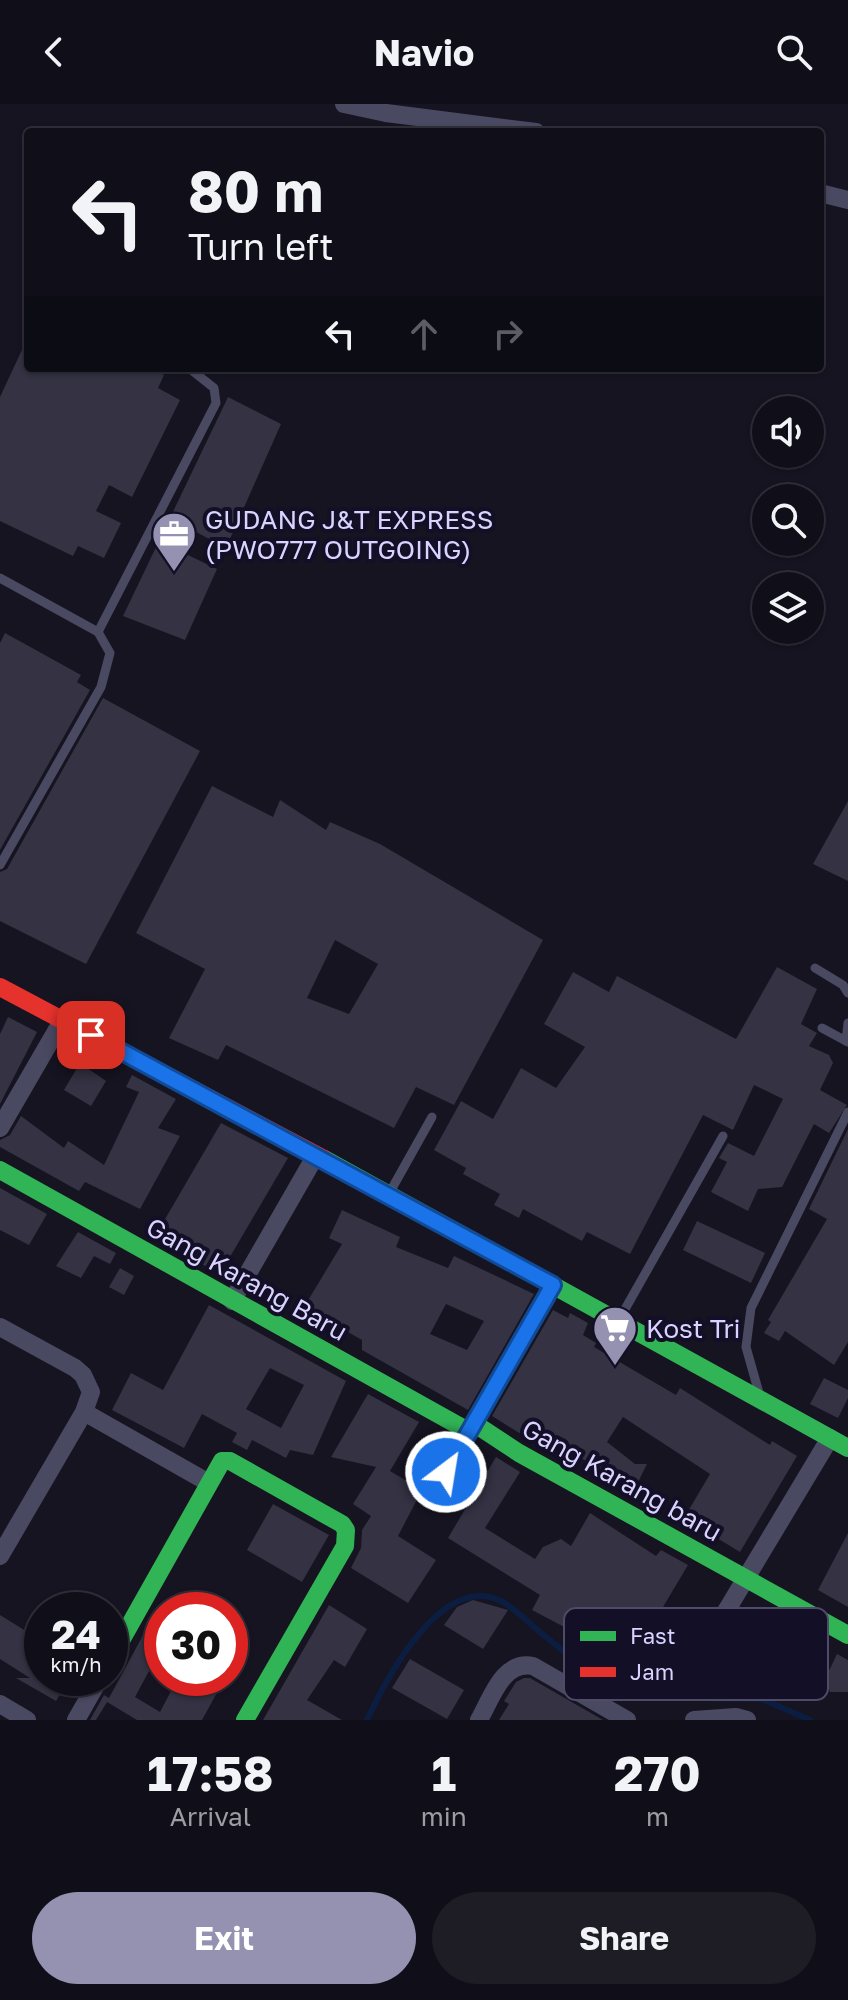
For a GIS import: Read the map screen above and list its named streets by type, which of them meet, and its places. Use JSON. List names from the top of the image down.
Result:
{
  "streets": {
    "street": ["Gang Karang Baru", "Gang Karang baru"]
  },
  "crossings": [
    ["Gang Karang Baru", "Gang Karang baru"]
  ],
  "places": {
    "office": ["GUDANG J&T EXPRESS (PWO777 OUTGOING)"],
    "supermarket": ["Kost Tri"]
  },
  "legend": ["Fast", "Jam"],
  "page": {
    "header": "Navio",
    "turn": ["80 m", "Turn left"],
    "speed": "24 km/h",
    "limit": "30",
    "eta": [
      "17:58",
      "Arrival",
      "1",
      "min",
      "270",
      "m"
    ],
    "buttons": ["Exit", "Share"]
  }
}
